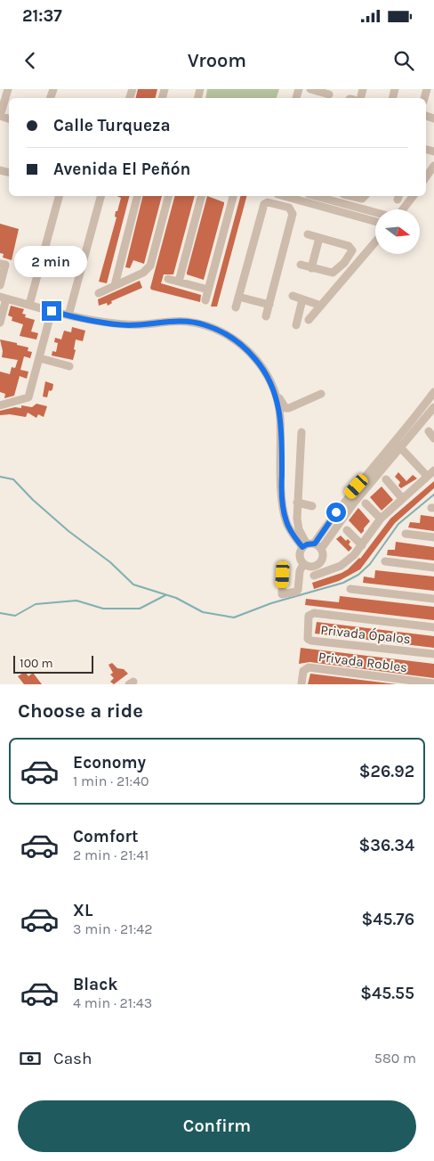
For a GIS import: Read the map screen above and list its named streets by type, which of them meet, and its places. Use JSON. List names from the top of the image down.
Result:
{
  "streets": {
    "street": ["Privada Ópalos", "Privada Robles"]
  },
  "scale_bar": "100 m",
  "north": "right",
  "page": {
    "status": "21:37",
    "header": "Vroom",
    "banner": ["Calle Turqueza", "Avenida El Peñón"],
    "bubble": "2 min",
    "scale": "100 m",
    "heading": "Choose a ride",
    "list": [
      {
        "name": "Economy",
        "note": "1 min · 21:40",
        "value": "$26.92"
      },
      {
        "name": "Comfort",
        "note": "2 min · 21:41",
        "value": "$36.34"
      },
      {
        "name": "XL",
        "note": "3 min · 21:42",
        "value": "$45.76"
      },
      {
        "name": "Black",
        "note": "4 min · 21:43",
        "value": "$45.55"
      }
    ],
    "pay": ["Cash", "580 m"],
    "buttons": "Confirm"
  }
}
